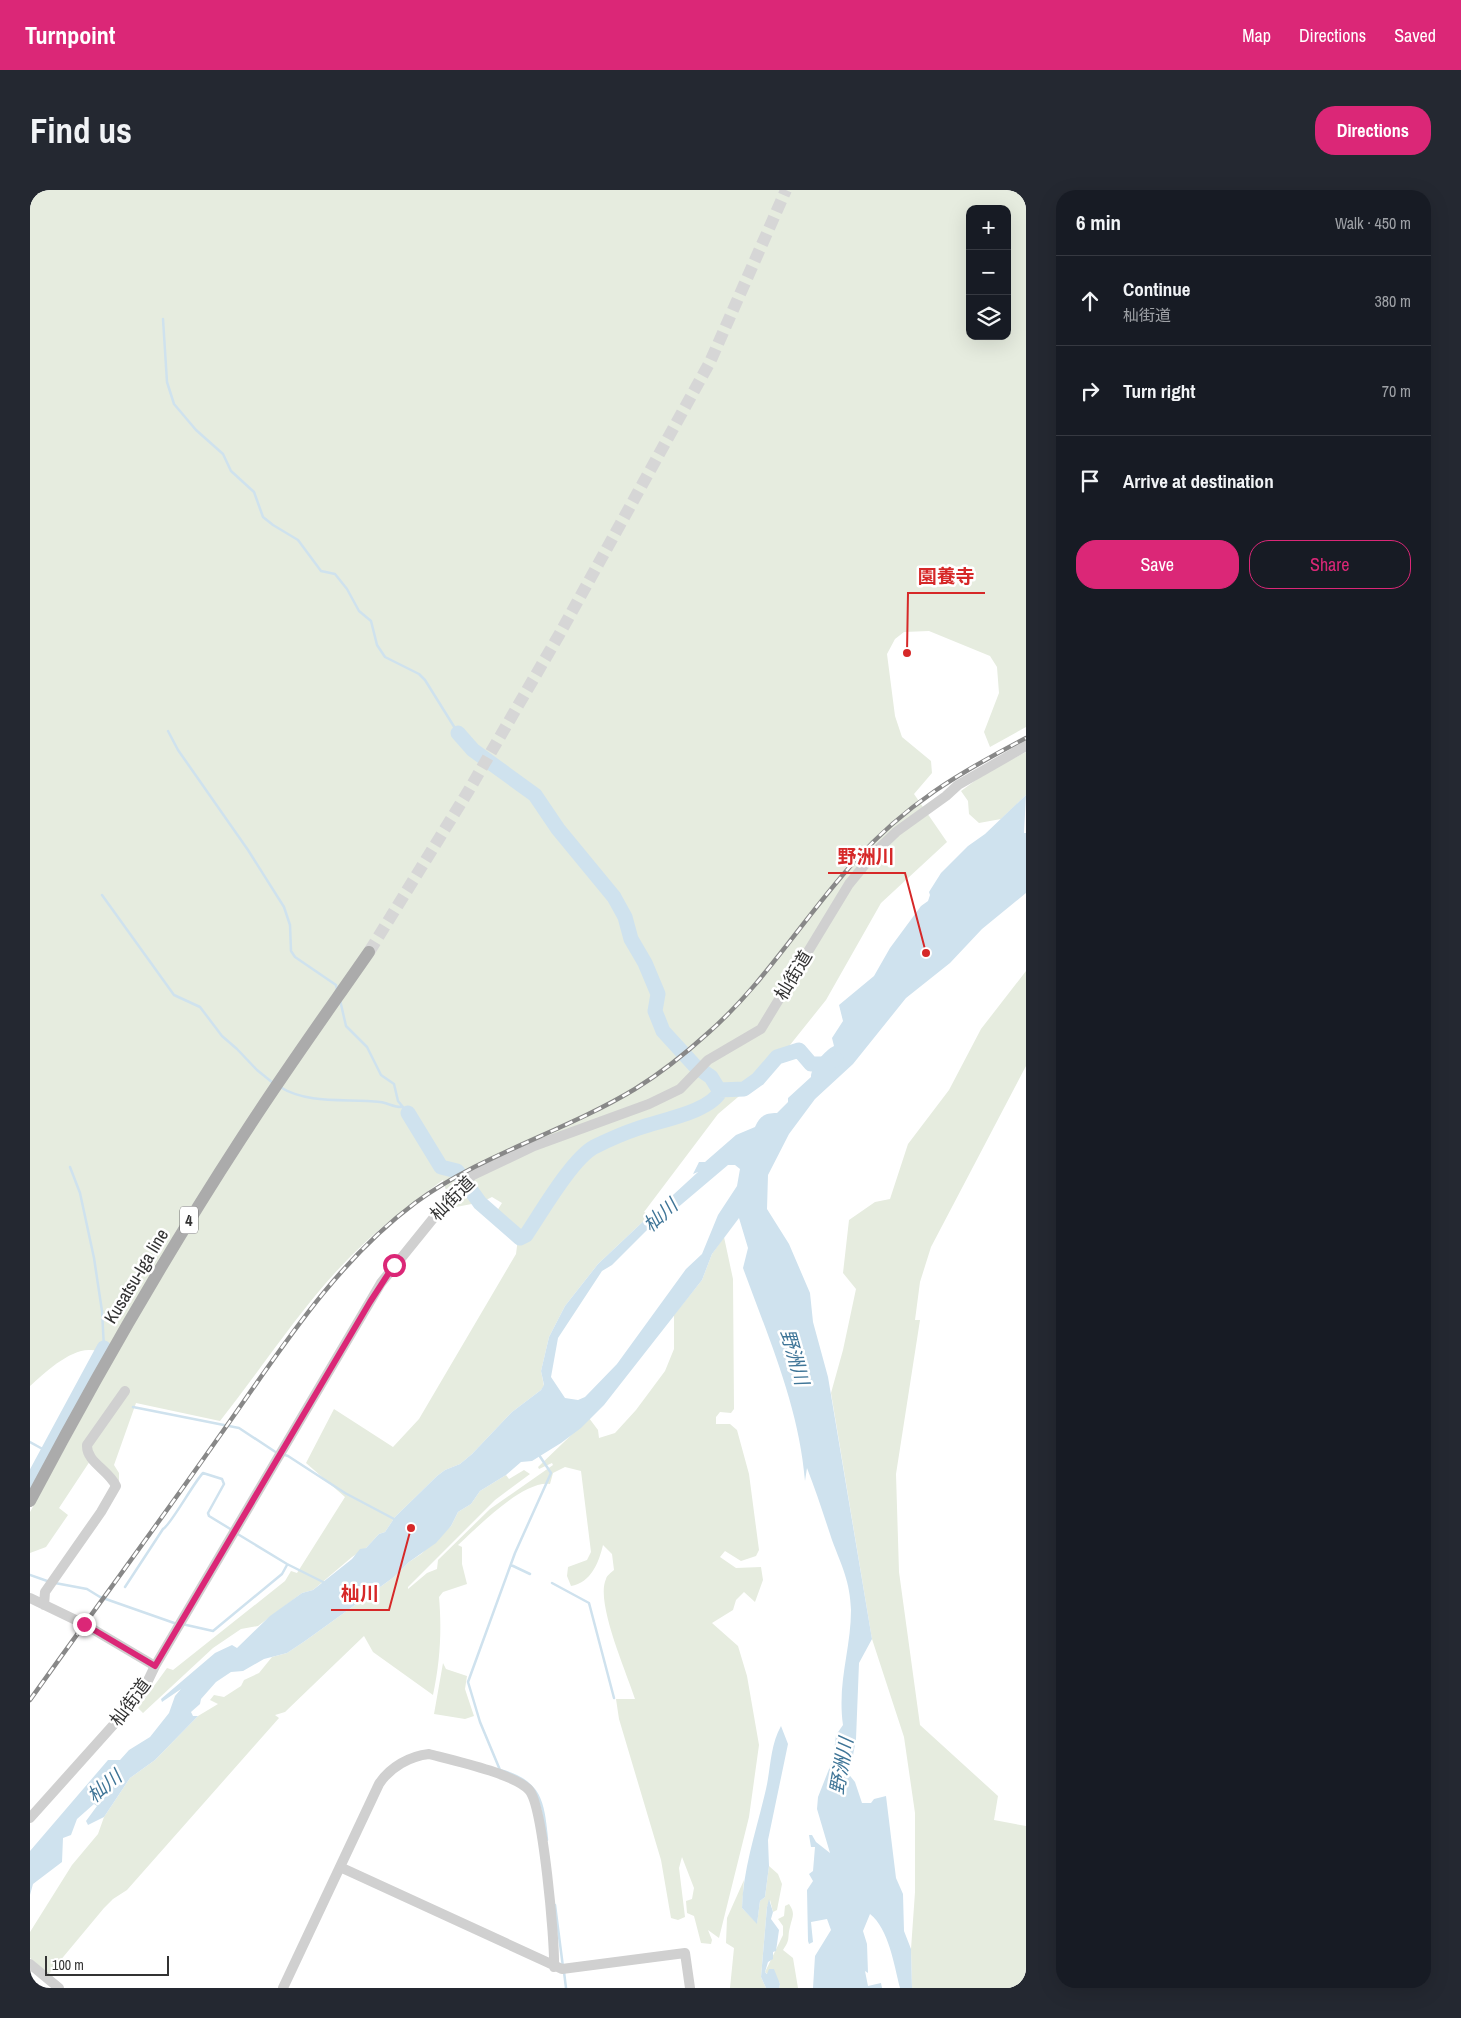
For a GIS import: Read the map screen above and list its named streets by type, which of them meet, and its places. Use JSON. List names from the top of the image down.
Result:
{
  "streets": {
    "main road": ["4", "Kusatsu-Iga line"],
    "street": ["杣街道"]
  },
  "water": ["杣川", "野洲川"],
  "places": ["園養寺", "野洲川", "杣川"],
  "scale_bar": "100 m",
  "page": {
    "header": "Turnpoint",
    "nav": ["Map", "Directions", "Saved"],
    "buttons": [
      "Directions",
      ["Save", "Share"]
    ],
    "title": "Find us",
    "heading": ["6 min", "Walk · 450 m"],
    "map_buttons": ["+", "−"],
    "list": [
      ["Continue", "杣街道", "380 m"],
      ["Turn right", "70 m"],
      "Arrive at destination"
    ],
    "scale": "100 m"
  }
}
